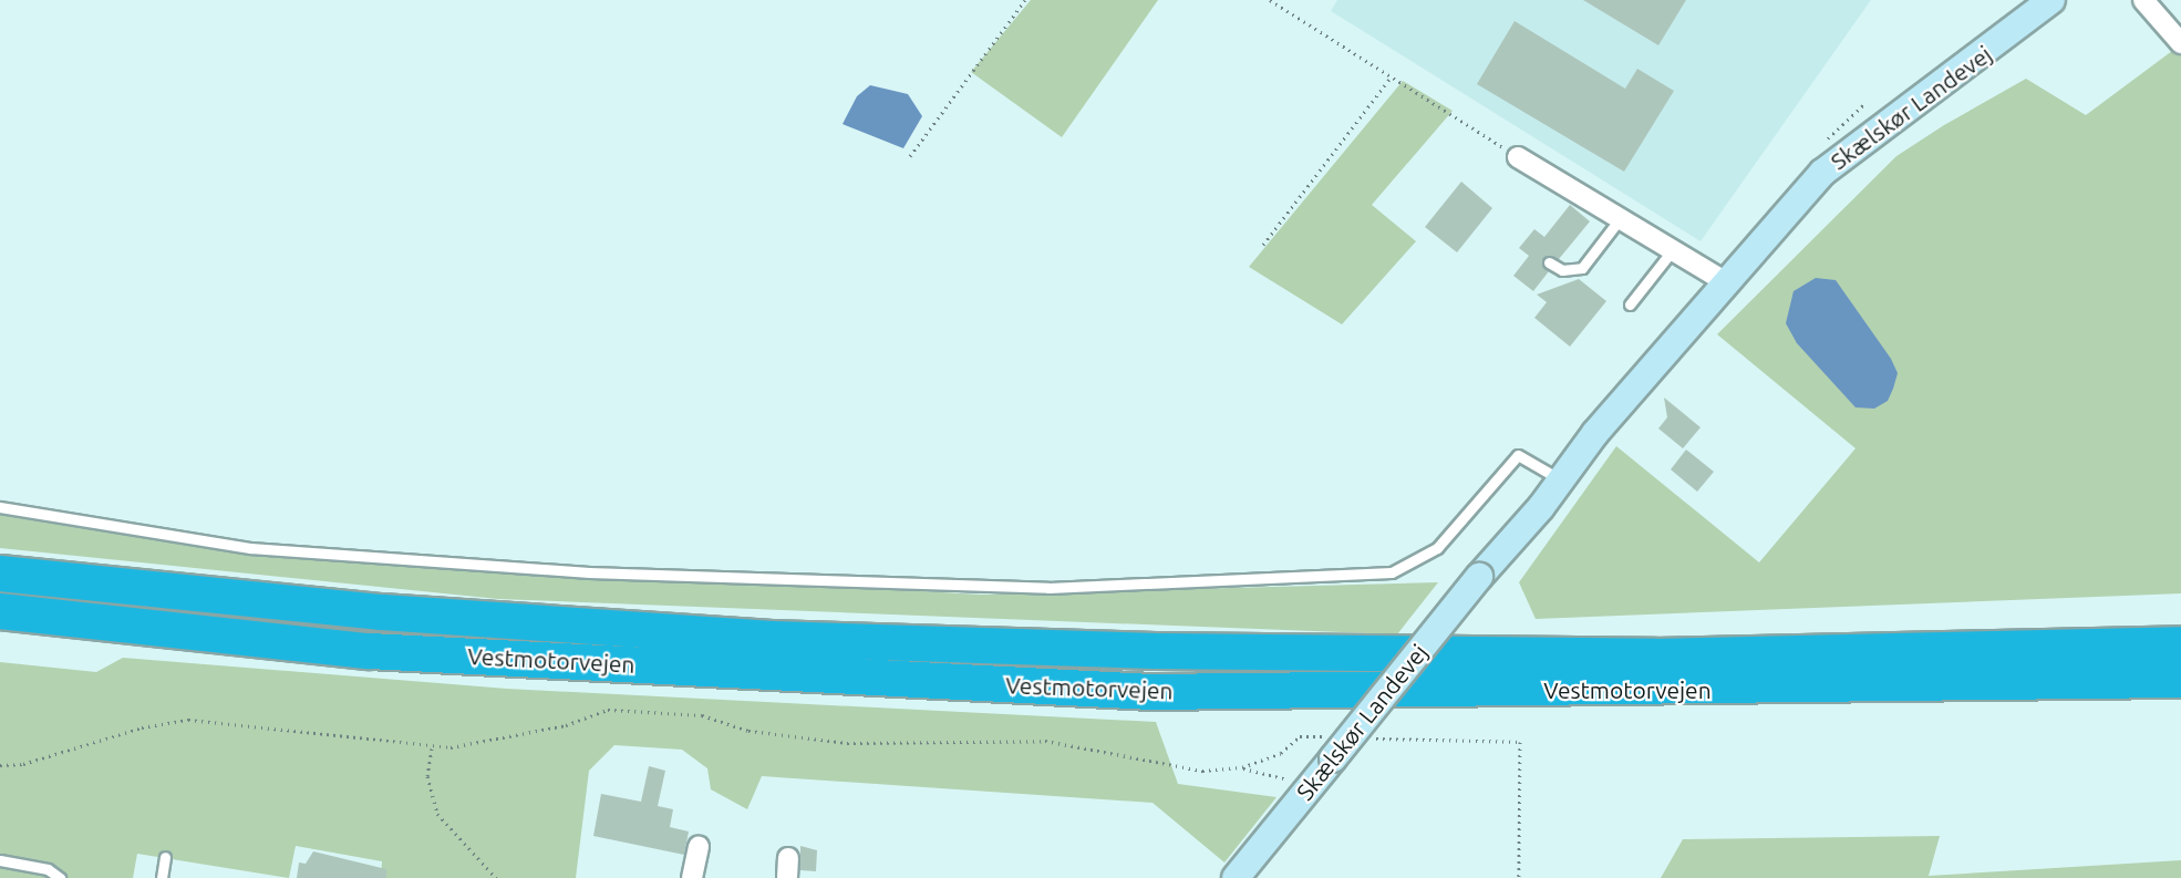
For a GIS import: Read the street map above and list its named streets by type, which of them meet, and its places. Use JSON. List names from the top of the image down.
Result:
{
  "streets": {
    "highway": ["Vestmotorvejen"],
    "street": ["Skælskør Landevej"]
  }
}
